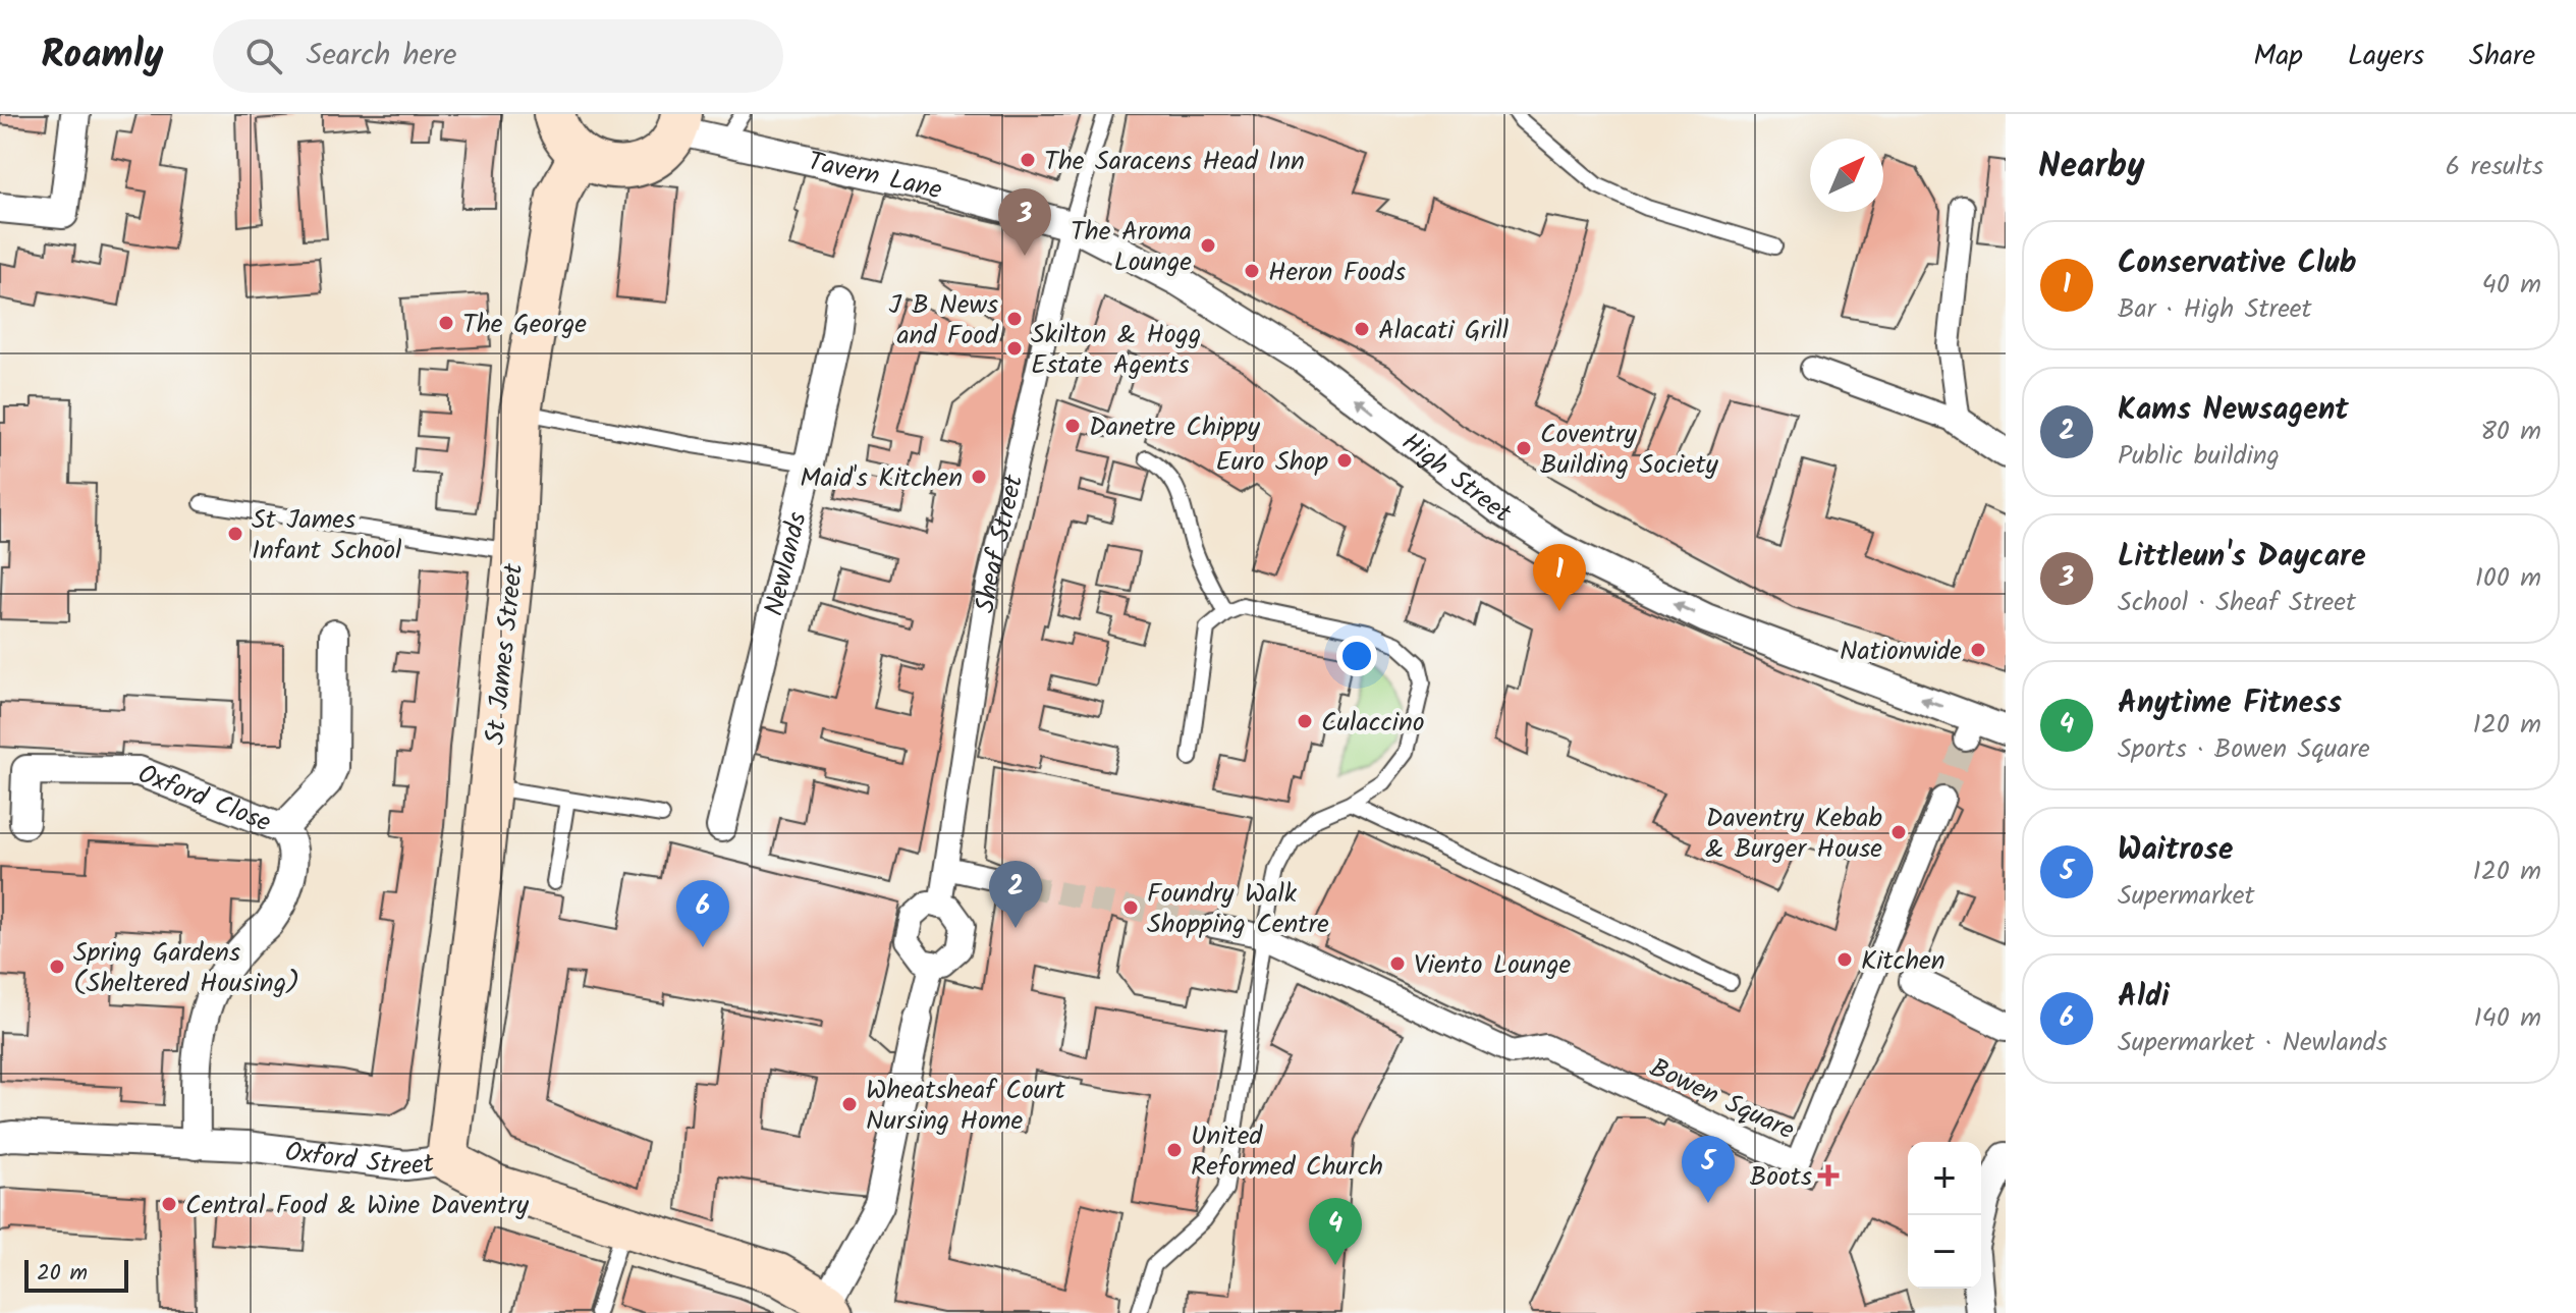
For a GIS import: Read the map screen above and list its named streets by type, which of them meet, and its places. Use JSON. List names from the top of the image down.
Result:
{
  "streets": {
    "main road": ["St James Street", "Oxford Street"],
    "street": [
      "Tavern Lane",
      "High Street",
      "Sheaf Street",
      "Newlands",
      "Oxford Close",
      "Bowen Square"
    ]
  },
  "crossings": [
    ["Tavern Lane", "High Street"],
    ["Tavern Lane", "Sheaf Street"],
    ["High Street", "Sheaf Street"],
    ["St James Street", "Oxford Street"],
    ["Oxford Close", "Oxford Street"]
  ],
  "one_way": ["High Street"],
  "places": {
    "other": [
      "The Saracens Head Inn",
      "The Aroma Lounge",
      "Heron Foods",
      "J B News and Food",
      "The George",
      "Alacati Grill",
      "Skilton & Hogg Estate Agents",
      "Danetre Chippy",
      "Coventry Building Society",
      "Euro Shop",
      "Maid's Kitchen",
      "St James Infant School",
      "Nationwide",
      "Culaccino",
      "Daventry Kebab & Burger House",
      "Foundry Walk Shopping Centre",
      "Kitchen",
      "Viento Lounge",
      "Spring Gardens (Sheltered Housing)",
      "Wheatsheaf Court Nursing Home",
      "United Reformed Church",
      "Central Food & Wine Daventry"
    ],
    "health": ["Boots"]
  },
  "scale_bar": "20 m",
  "north": "top right",
  "page": {
    "header": "Roamly",
    "search": "Search here",
    "nav": ["Map", "Layers", "Share"],
    "heading": ["Nearby", "6 results"],
    "pins": [
      "3",
      "1",
      "2",
      "6",
      "5",
      "4"
    ],
    "list": [
      {
        "mark": "1",
        "name": "Conservative Club",
        "note": "Bar · High Street",
        "value": "40 m"
      },
      {
        "mark": "2",
        "name": "Kams Newsagent",
        "note": "Public building",
        "value": "80 m"
      },
      {
        "mark": "3",
        "name": "Littleun's Daycare",
        "note": "School · Sheaf Street",
        "value": "100 m"
      },
      {
        "mark": "4",
        "name": "Anytime Fitness",
        "note": "Sports · Bowen Square",
        "value": "120 m"
      },
      {
        "mark": "5",
        "name": "Waitrose",
        "note": "Supermarket",
        "value": "120 m"
      },
      {
        "mark": "6",
        "name": "Aldi",
        "note": "Supermarket · Newlands",
        "value": "140 m"
      }
    ],
    "map_buttons": ["+", "−"],
    "scale": "20 m"
  }
}
